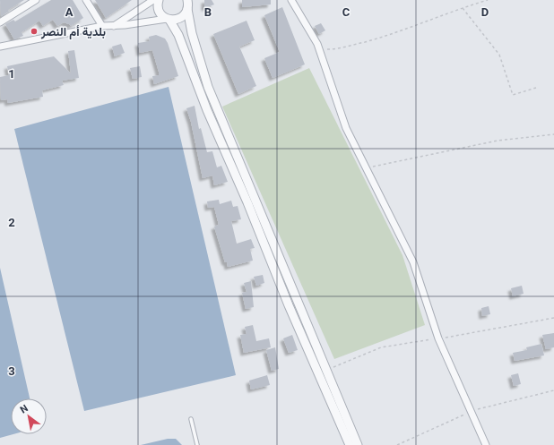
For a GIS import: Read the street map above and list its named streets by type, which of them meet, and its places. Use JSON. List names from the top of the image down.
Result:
{
  "places": ["بلدية أم النصر"],
  "north": "top left",
  "grid": {
    "columns": [
      "A",
      "B",
      "C",
      "D"
    ],
    "rows": ["1", "2", "3"]
  }
}
